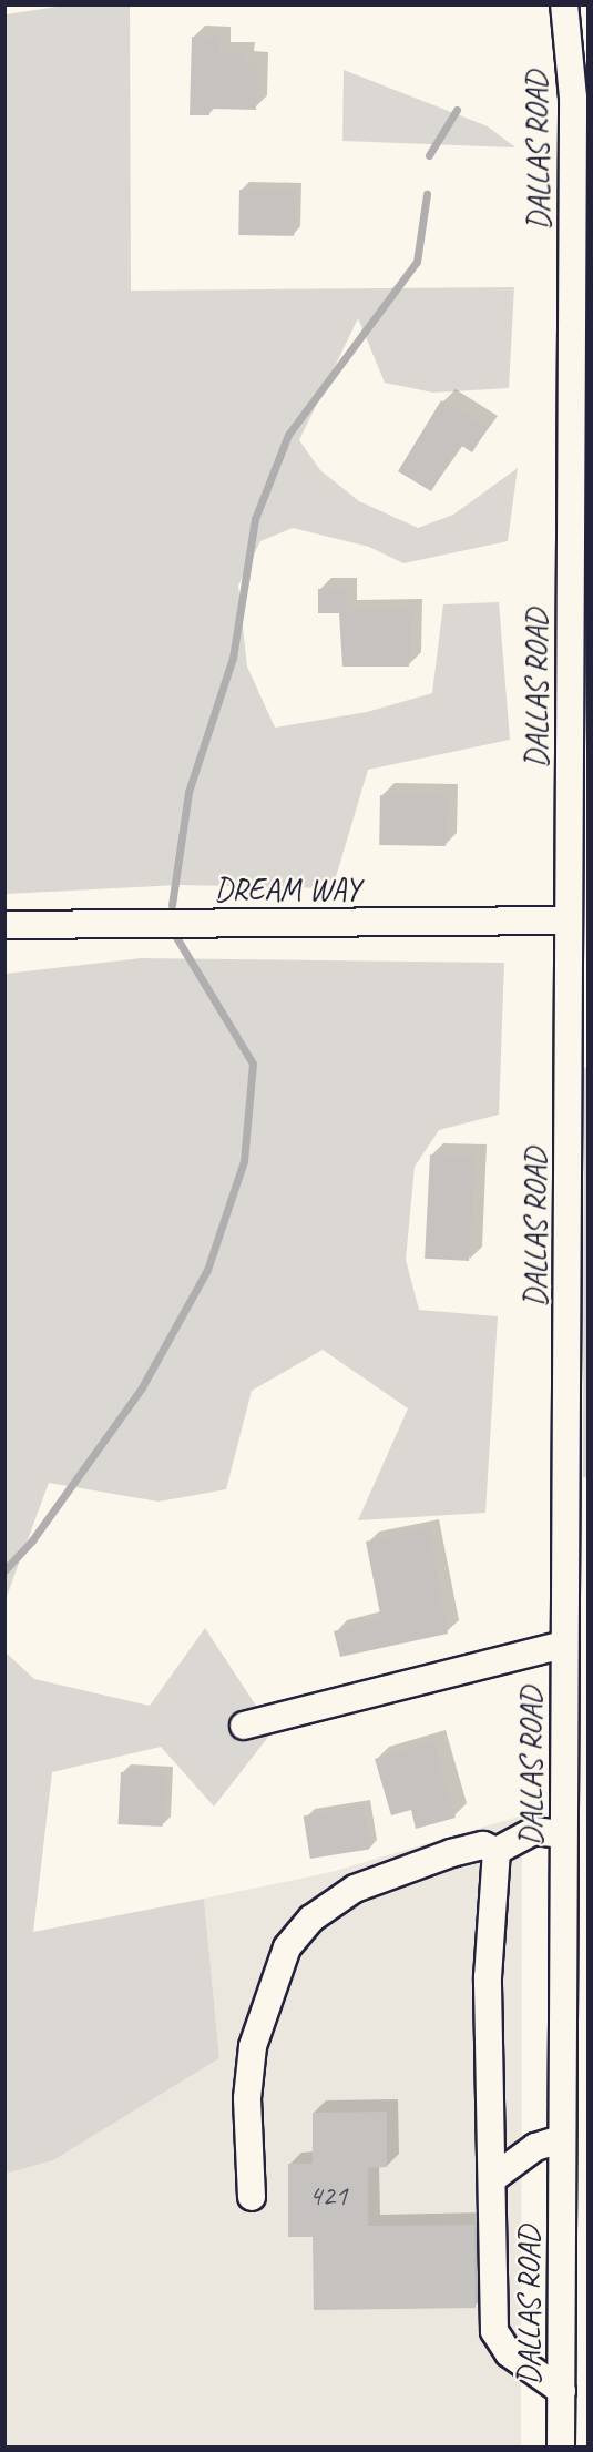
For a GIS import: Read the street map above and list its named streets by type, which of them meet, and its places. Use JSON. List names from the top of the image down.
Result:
{
  "streets": {
    "street": ["DALLAS ROAD", "DREAM WAY"]
  },
  "crossings": [
    ["DALLAS ROAD", "DREAM WAY"]
  ],
  "house_numbers": ["421"]
}
